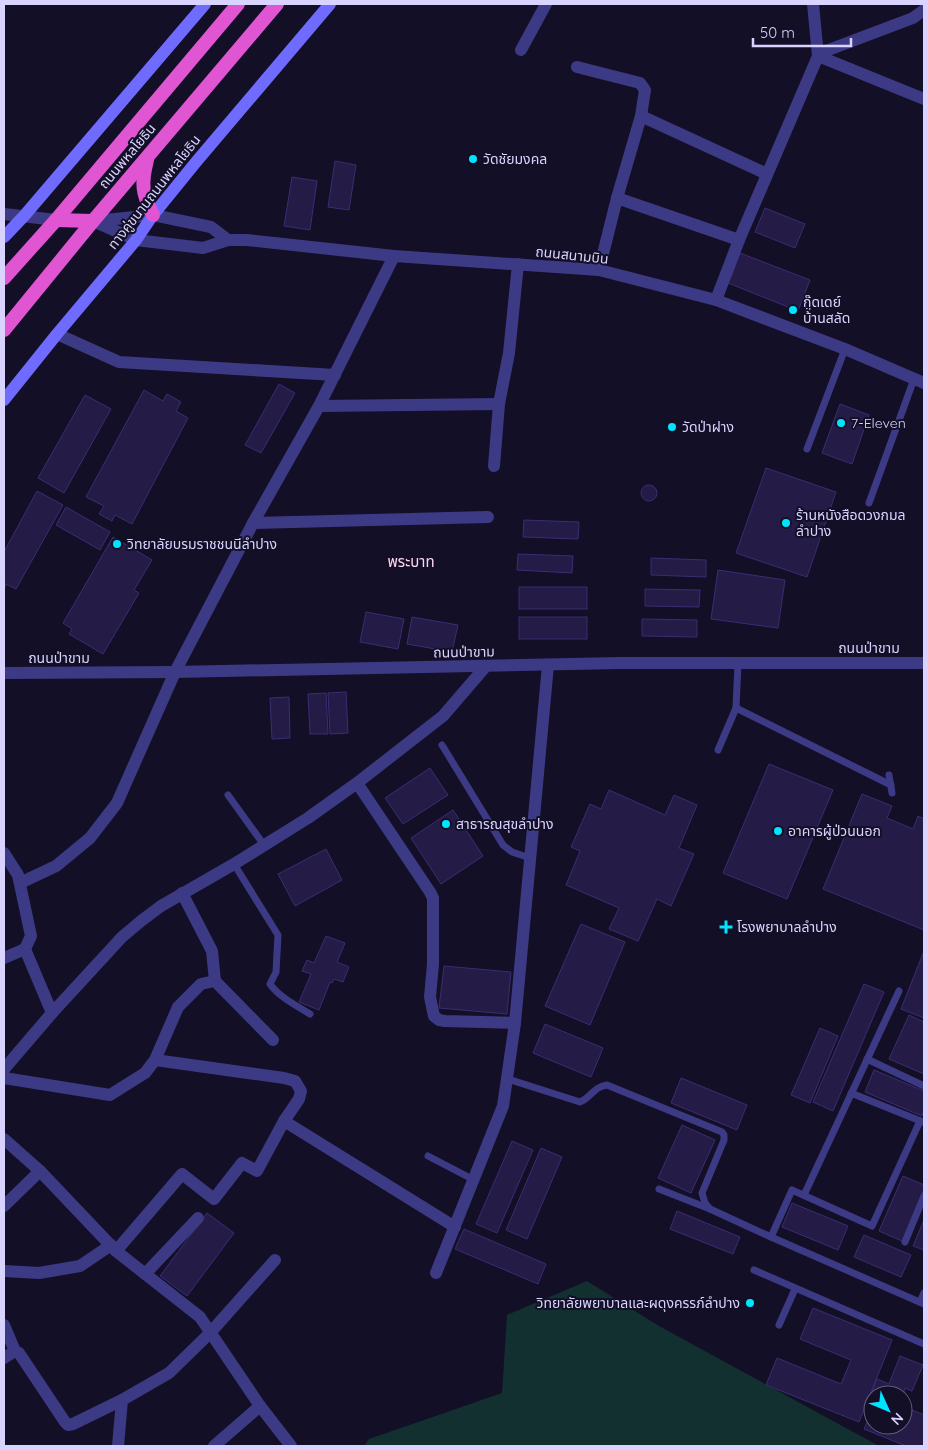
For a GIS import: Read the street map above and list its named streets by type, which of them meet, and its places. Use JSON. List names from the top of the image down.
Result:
{
  "streets": {
    "highway": ["ถนนพหลโยธิน"],
    "main road": ["ทางคู่ขนานถนนพหลโยธิน"],
    "street": ["ถนนสนามบิน", "ถนนป่าขาม"]
  },
  "crossings": [
    ["ถนนพหลโยธิน", "ถนนสนามบิน"],
    ["ทางคู่ขนานถนนพหลโยธิน", "ถนนสนามบิน"]
  ],
  "districts": ["พระบาท"],
  "places": {
    "other": [
      "วัดชัยมงคล",
      "กู๊ดเดย์ บ้านสลัด",
      "7-Eleven",
      "วัดป่าฝาง",
      "ร้านหนังสือดวงกมล ลำปาง",
      "วิทยาลัยบรมราชชนนีลำปาง",
      "สาธารณสุขลำปาง",
      "อาคารผู้ป่วนนอก",
      "วิทยาลัยพยาบาลและผดุงครรภ์ลําปาง"
    ],
    "health": ["โรงพยาบาลลำปาง"]
  },
  "scale_bar": "50 m",
  "north": "bottom right"
}
